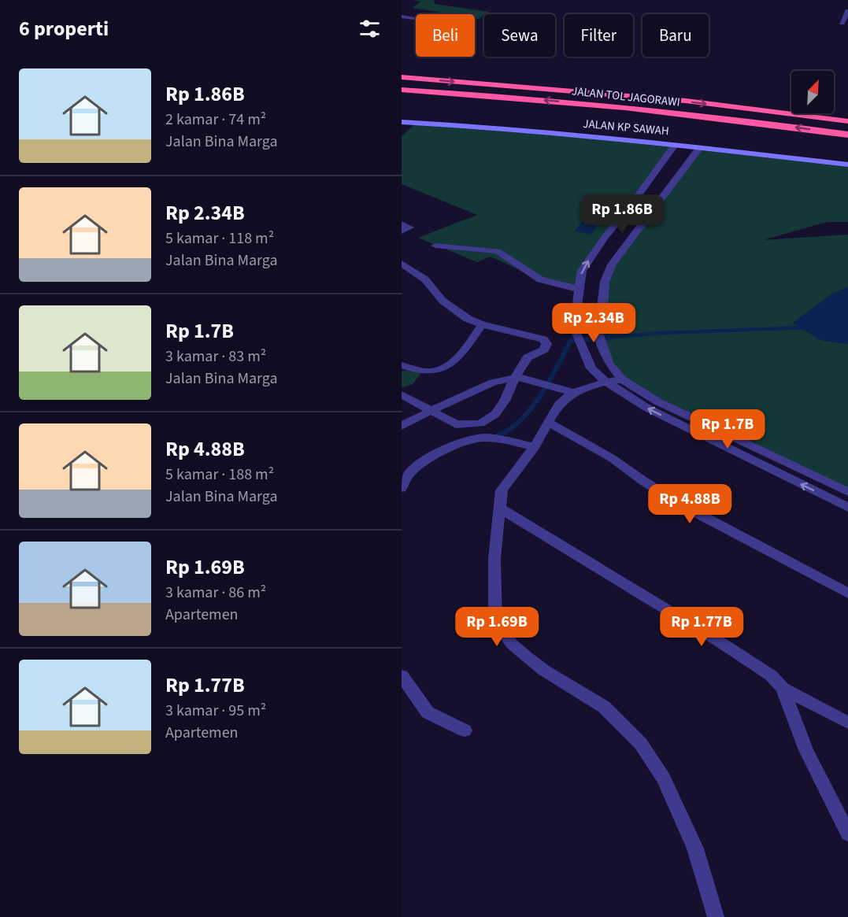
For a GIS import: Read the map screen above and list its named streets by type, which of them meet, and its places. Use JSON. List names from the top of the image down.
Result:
{
  "streets": {
    "highway": ["JALAN TOL JAGORAWI"],
    "street": ["JALAN KP SAWAH"]
  },
  "north": "top right",
  "page": {
    "heading": "6 properti",
    "chip": [
      "Beli",
      "Sewa",
      "Filter",
      "Baru"
    ],
    "list": [
      {
        "name": "Rp 1.86B",
        "note": "2 kamar · 74 m² · Jalan Bina Marga"
      },
      {
        "name": "Rp 2.34B",
        "note": "5 kamar · 118 m² · Jalan Bina Marga"
      },
      {
        "name": "Rp 1.7B",
        "note": "3 kamar · 83 m² · Jalan Bina Marga"
      },
      {
        "name": "Rp 4.88B",
        "note": "5 kamar · 188 m² · Jalan Bina Marga"
      },
      {
        "name": "Rp 1.69B",
        "note": "3 kamar · 86 m² · Apartemen"
      },
      {
        "name": "Rp 1.77B",
        "note": "3 kamar · 95 m² · Apartemen"
      }
    ],
    "price": [
      "Rp 1.86B",
      "Rp 2.34B",
      "Rp 1.7B",
      "Rp 4.88B",
      "Rp 1.69B",
      "Rp 1.77B"
    ]
  }
}
